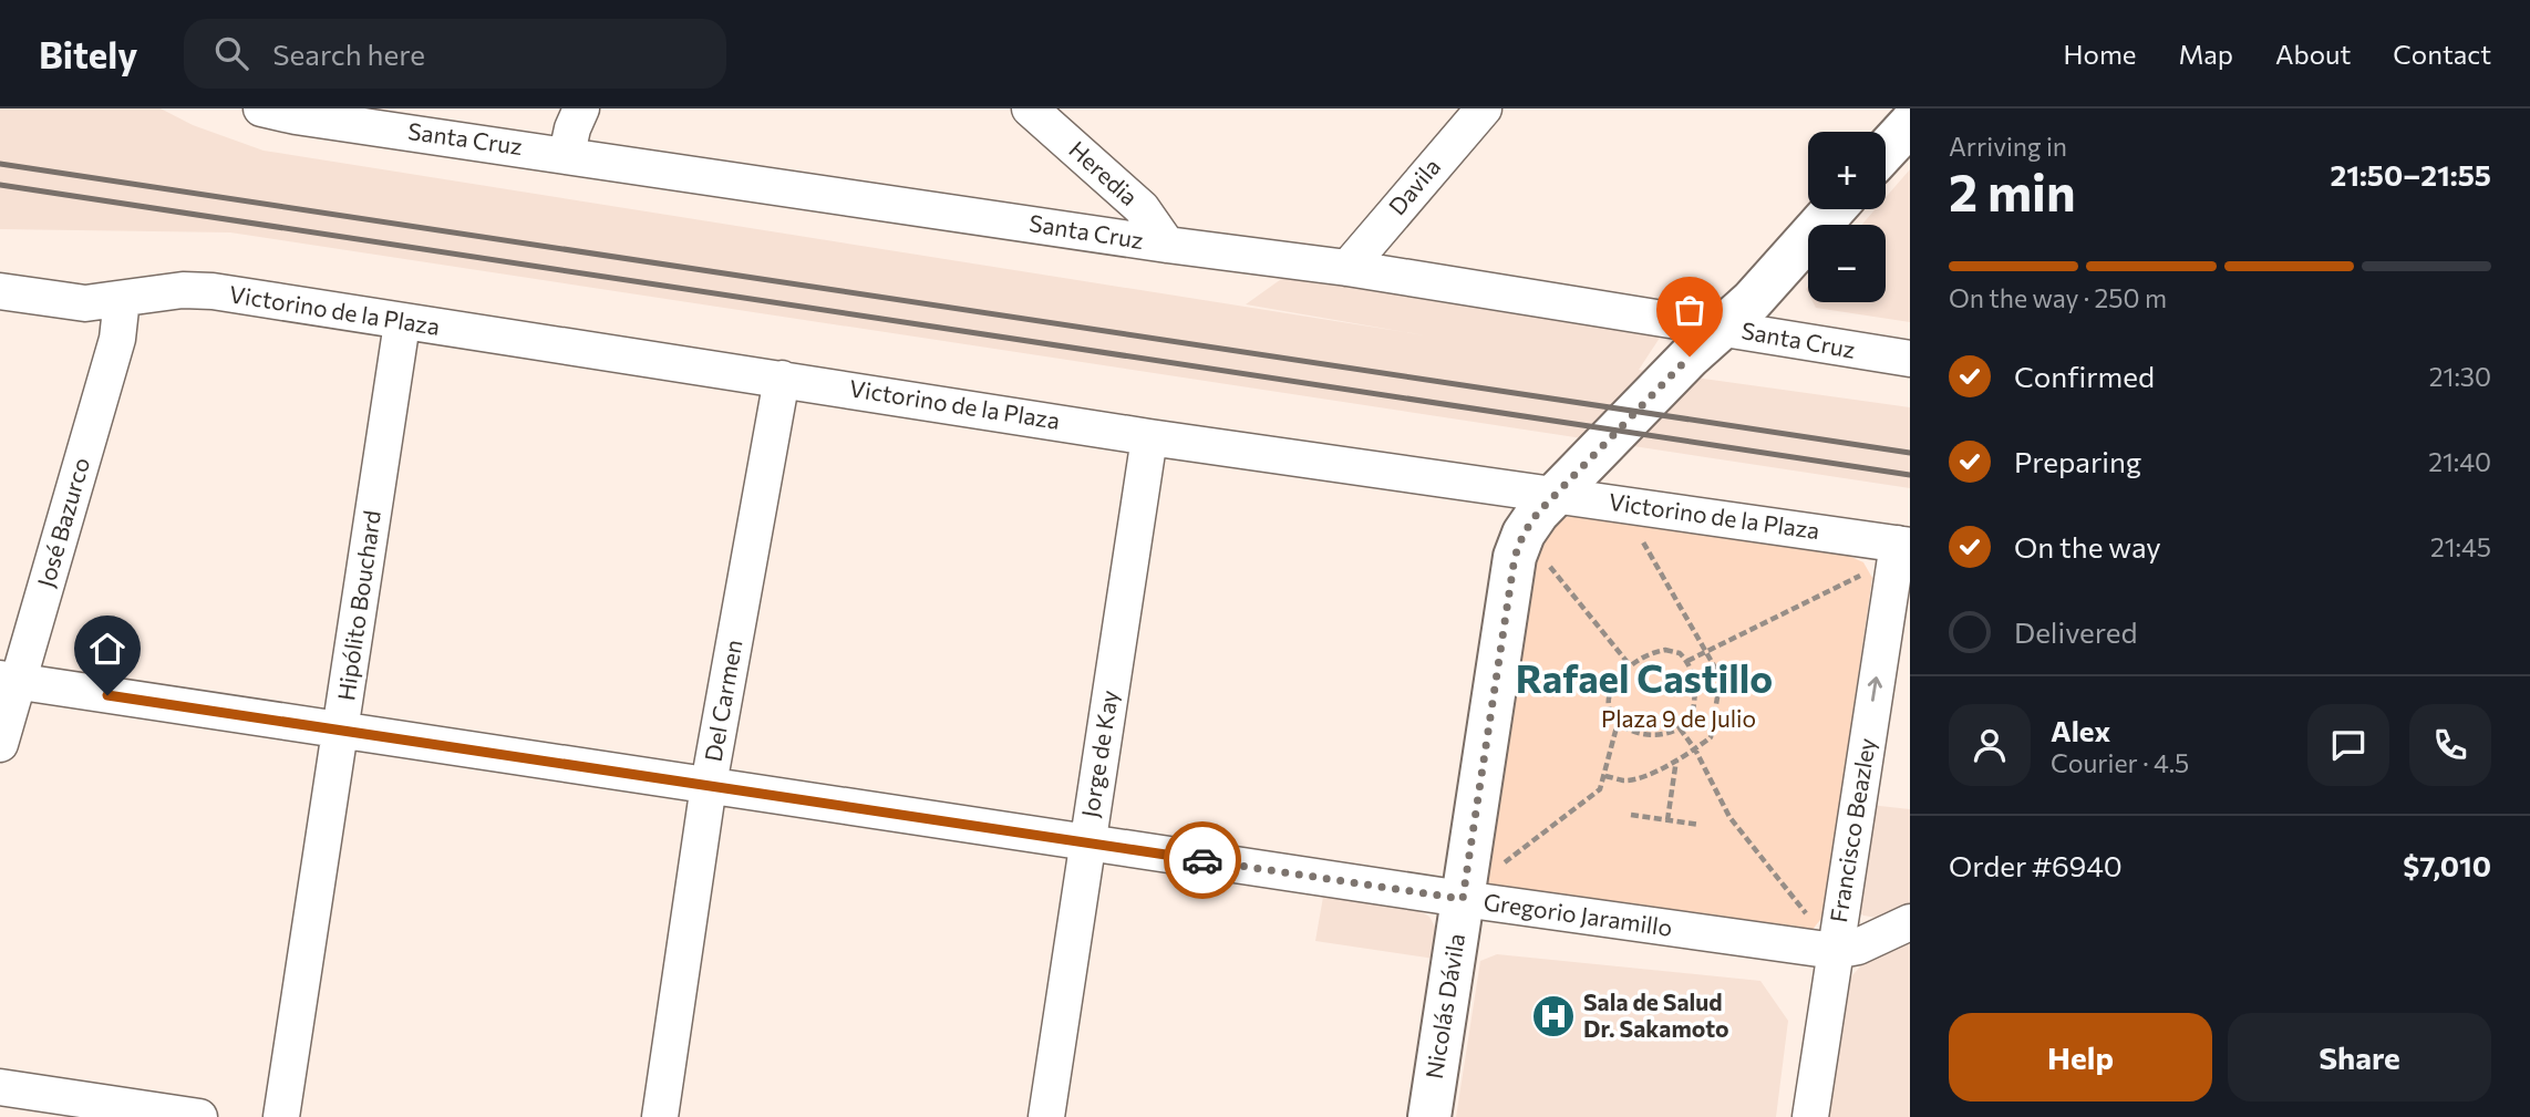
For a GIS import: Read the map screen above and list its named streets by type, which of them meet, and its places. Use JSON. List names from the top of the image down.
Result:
{
  "streets": {
    "street": [
      "Santa Cruz",
      "Heredia",
      "Davila",
      "Victorino de la Plaza",
      "José Bazurco",
      "Hipólito Bouchard",
      "Del Carmen",
      "Jorge de Kay",
      "Francisco Beazley",
      "Gregorio Jaramillo",
      "Nicolás Dávila"
    ]
  },
  "crossings": [
    ["Santa Cruz", "Heredia"],
    ["Santa Cruz", "Davila"],
    ["Victorino de la Plaza", "José Bazurco"],
    ["Victorino de la Plaza", "Hipólito Bouchard"],
    ["Victorino de la Plaza", "Del Carmen"],
    ["Victorino de la Plaza", "Jorge de Kay"],
    ["Victorino de la Plaza", "Francisco Beazley"],
    ["Victorino de la Plaza", "Nicolás Dávila"],
    ["José Bazurco", "Gregorio Jaramillo"],
    ["Hipólito Bouchard", "Gregorio Jaramillo"],
    ["Del Carmen", "Gregorio Jaramillo"],
    ["Jorge de Kay", "Gregorio Jaramillo"],
    ["Francisco Beazley", "Gregorio Jaramillo"],
    ["Gregorio Jaramillo", "Nicolás Dávila"]
  ],
  "one_way": ["Francisco Beazley"],
  "districts": ["Rafael Castillo"],
  "parks": ["Plaza 9 de Julio"],
  "places": {
    "hospital": ["Sala de Salud Dr. Sakamoto"]
  },
  "page": {
    "header": "Bitely",
    "search": "Search here",
    "nav": [
      "Home",
      "Map",
      "About",
      "Contact"
    ],
    "heading": ["2 min", "Arriving in", "21:50–21:55"],
    "panel": [
      "Alex",
      "Courier · 4.5",
      "Order #6940",
      "$7,010"
    ],
    "map_buttons": ["+", "−"],
    "bar": "On the way · 250 m",
    "list": [
      ["Confirmed", "21:30"],
      ["Preparing", "21:40"],
      ["On the way", "21:45"],
      "Delivered"
    ],
    "buttons": ["Help", "Share"]
  }
}
